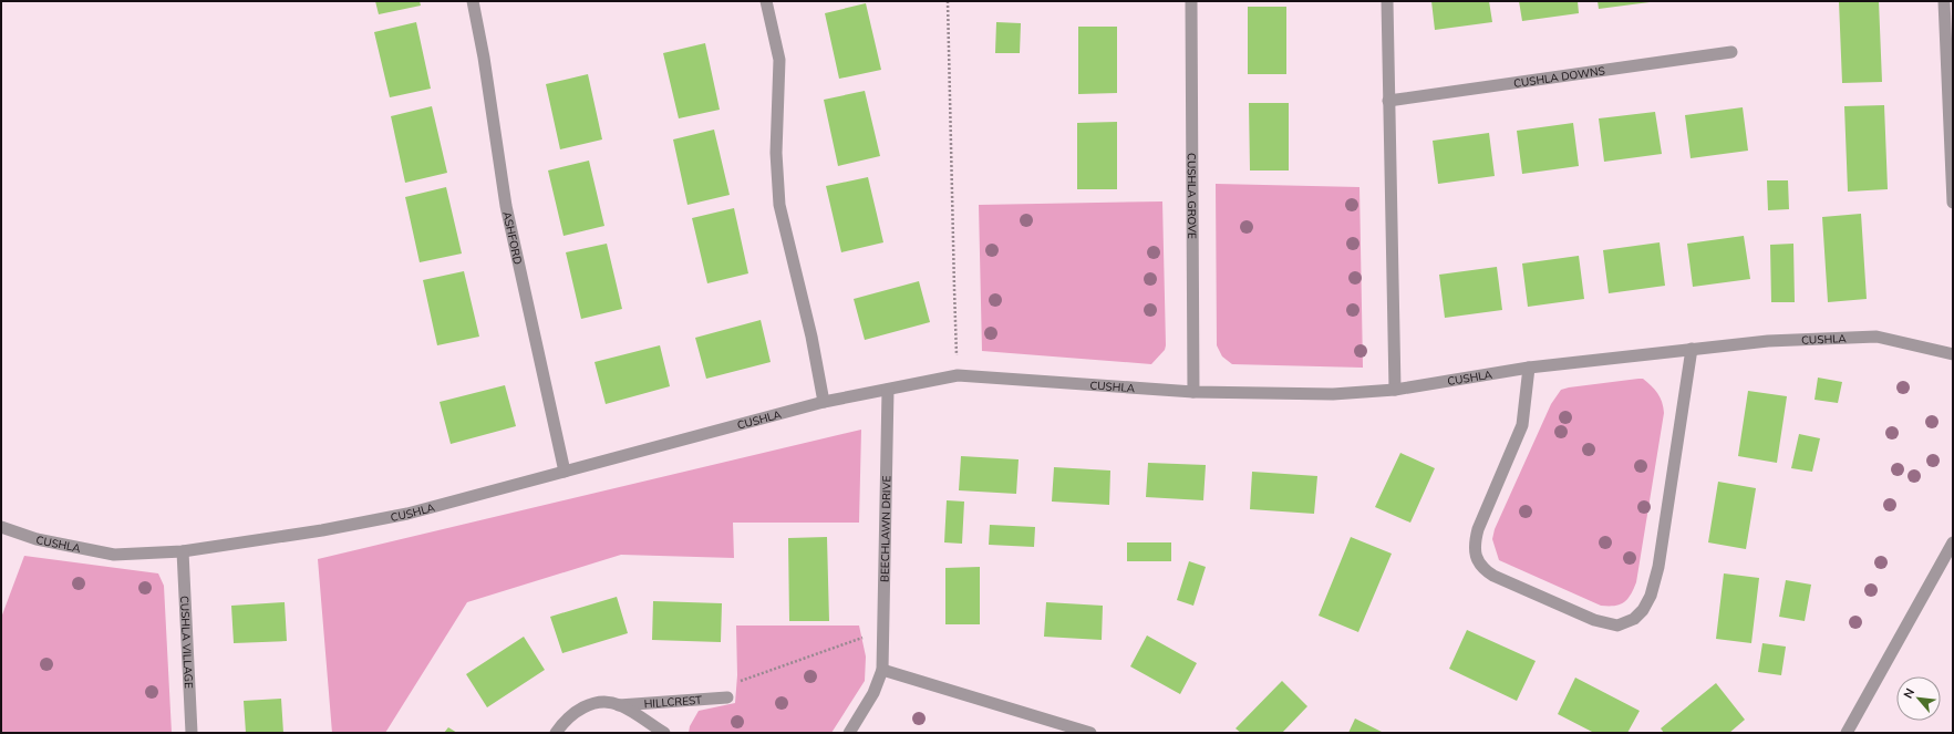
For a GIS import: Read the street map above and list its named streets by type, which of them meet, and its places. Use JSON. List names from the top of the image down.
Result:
{
  "streets": {
    "street": [
      "CUSHLA DOWNS",
      "CUSHLA GROVE",
      "ASHFORD",
      "CUSHLA",
      "BEECHLAWN DRIVE",
      "CUSHLA VILLAGE",
      "HILLCREST"
    ]
  },
  "crossings": [
    ["CUSHLA GROVE", "CUSHLA"],
    ["ASHFORD", "CUSHLA"],
    ["CUSHLA", "BEECHLAWN DRIVE"],
    ["CUSHLA", "CUSHLA VILLAGE"]
  ],
  "north": "top left"
}
